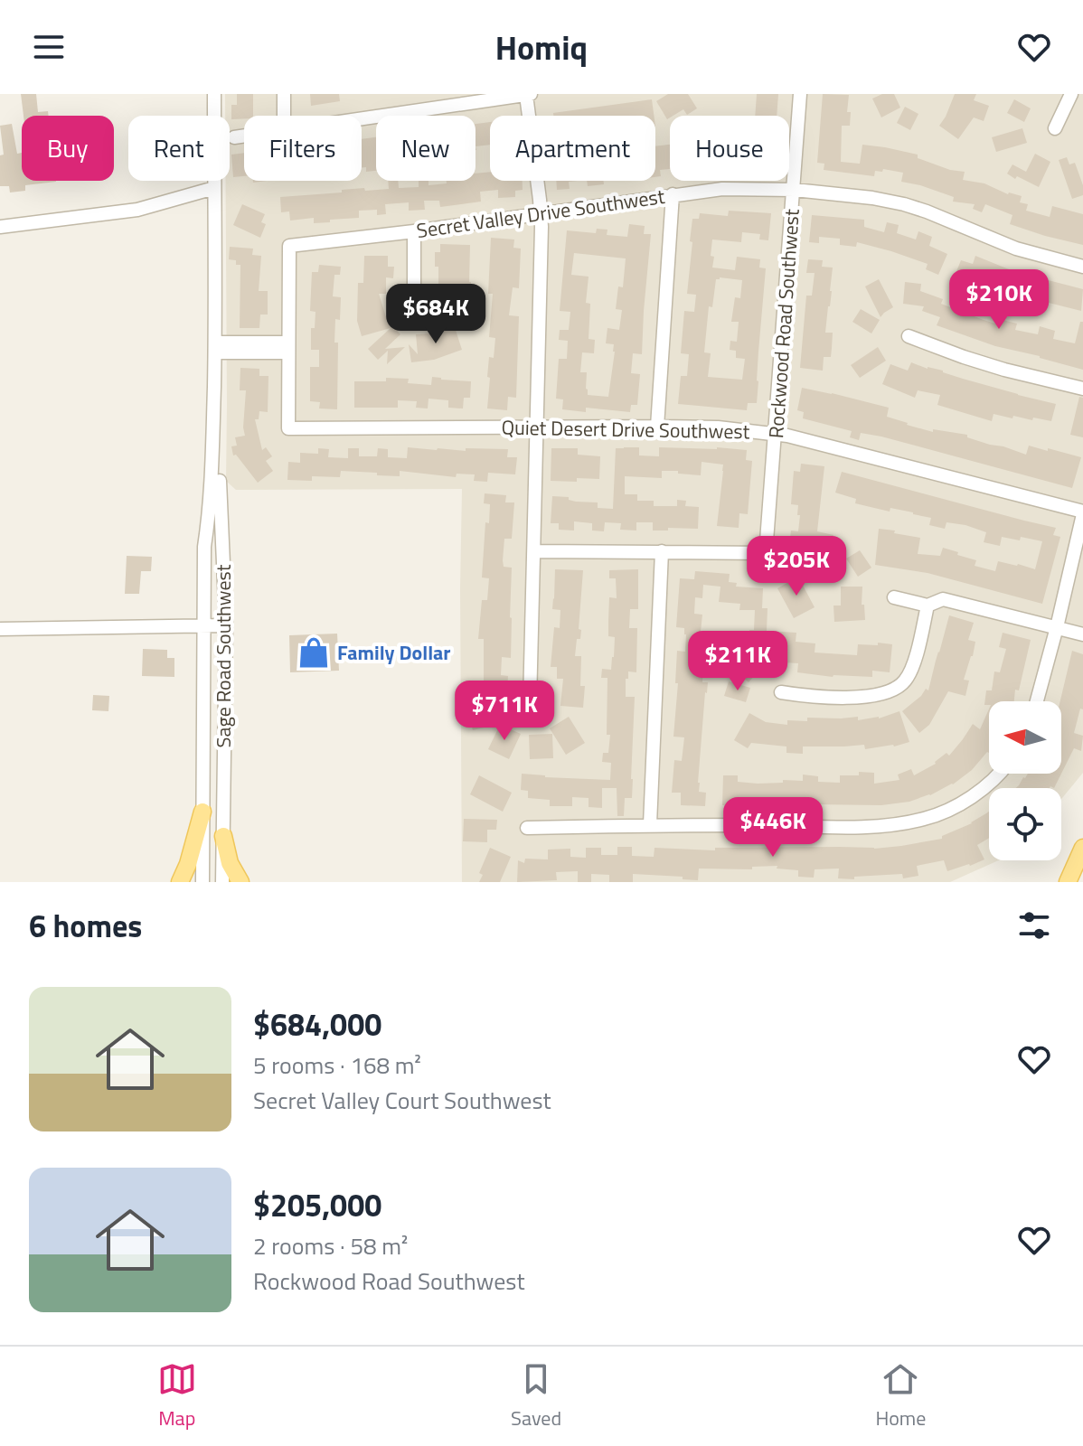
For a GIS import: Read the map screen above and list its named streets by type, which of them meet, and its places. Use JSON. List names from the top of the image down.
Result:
{
  "streets": {
    "street": [
      "Secret Valley Drive Southwest",
      "Rockwood Road Southwest",
      "Quiet Desert Drive Southwest",
      "Sage Road Southwest"
    ]
  },
  "crossings": [
    ["Secret Valley Drive Southwest", "Rockwood Road Southwest"],
    ["Secret Valley Drive Southwest", "Quiet Desert Drive Southwest"],
    ["Rockwood Road Southwest", "Quiet Desert Drive Southwest"]
  ],
  "places": {
    "shop": ["Family Dollar"]
  },
  "north": "left",
  "page": {
    "header": "Homiq",
    "chip": [
      "Buy",
      "Rent",
      "Filters",
      "New",
      "Apartment",
      "House"
    ],
    "price": [
      "$210K",
      "$684K",
      "$205K",
      "$211K",
      "$711K",
      "$446K"
    ],
    "heading": "6 homes",
    "list": [
      {
        "name": "$684,000",
        "note": "5 rooms · 168 m² · Secret Valley Court Southwest"
      },
      {
        "name": "$205,000",
        "note": "2 rooms · 58 m² · Rockwood Road Southwest"
      }
    ],
    "tabs": ["Map", "Saved", "Home"]
  }
}
